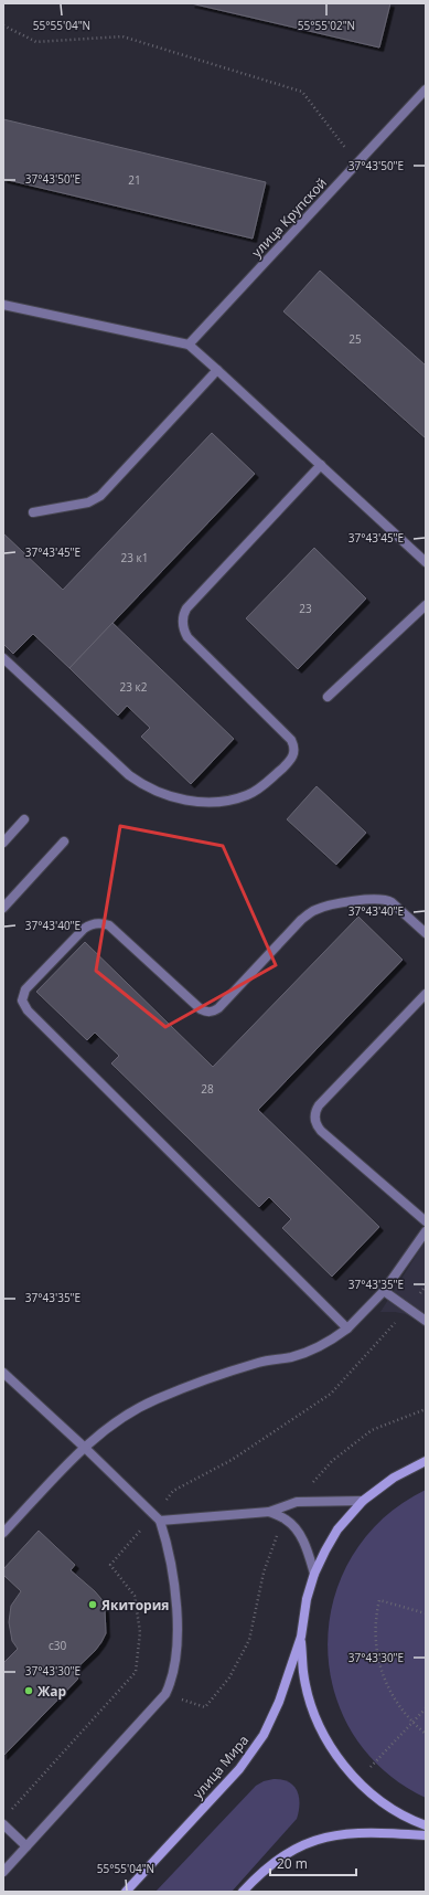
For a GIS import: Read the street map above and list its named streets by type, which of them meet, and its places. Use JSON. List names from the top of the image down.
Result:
{
  "streets": {
    "main road": ["улица Мира"],
    "street": ["улица Крупской"]
  },
  "places": ["Якитория", "Жар"],
  "house_numbers": [
    "21",
    "25",
    "23 к1",
    "23",
    "23 к2",
    "28",
    "с30"
  ],
  "scale_bar": "20 m",
  "coordinates": [
    "55°55'04\"N",
    "55°55'02\"N",
    "37°43'50\"E",
    "37°43'45\"E",
    "37°43'40\"E",
    "37°43'35\"E",
    "37°43'30\"E"
  ]
}
